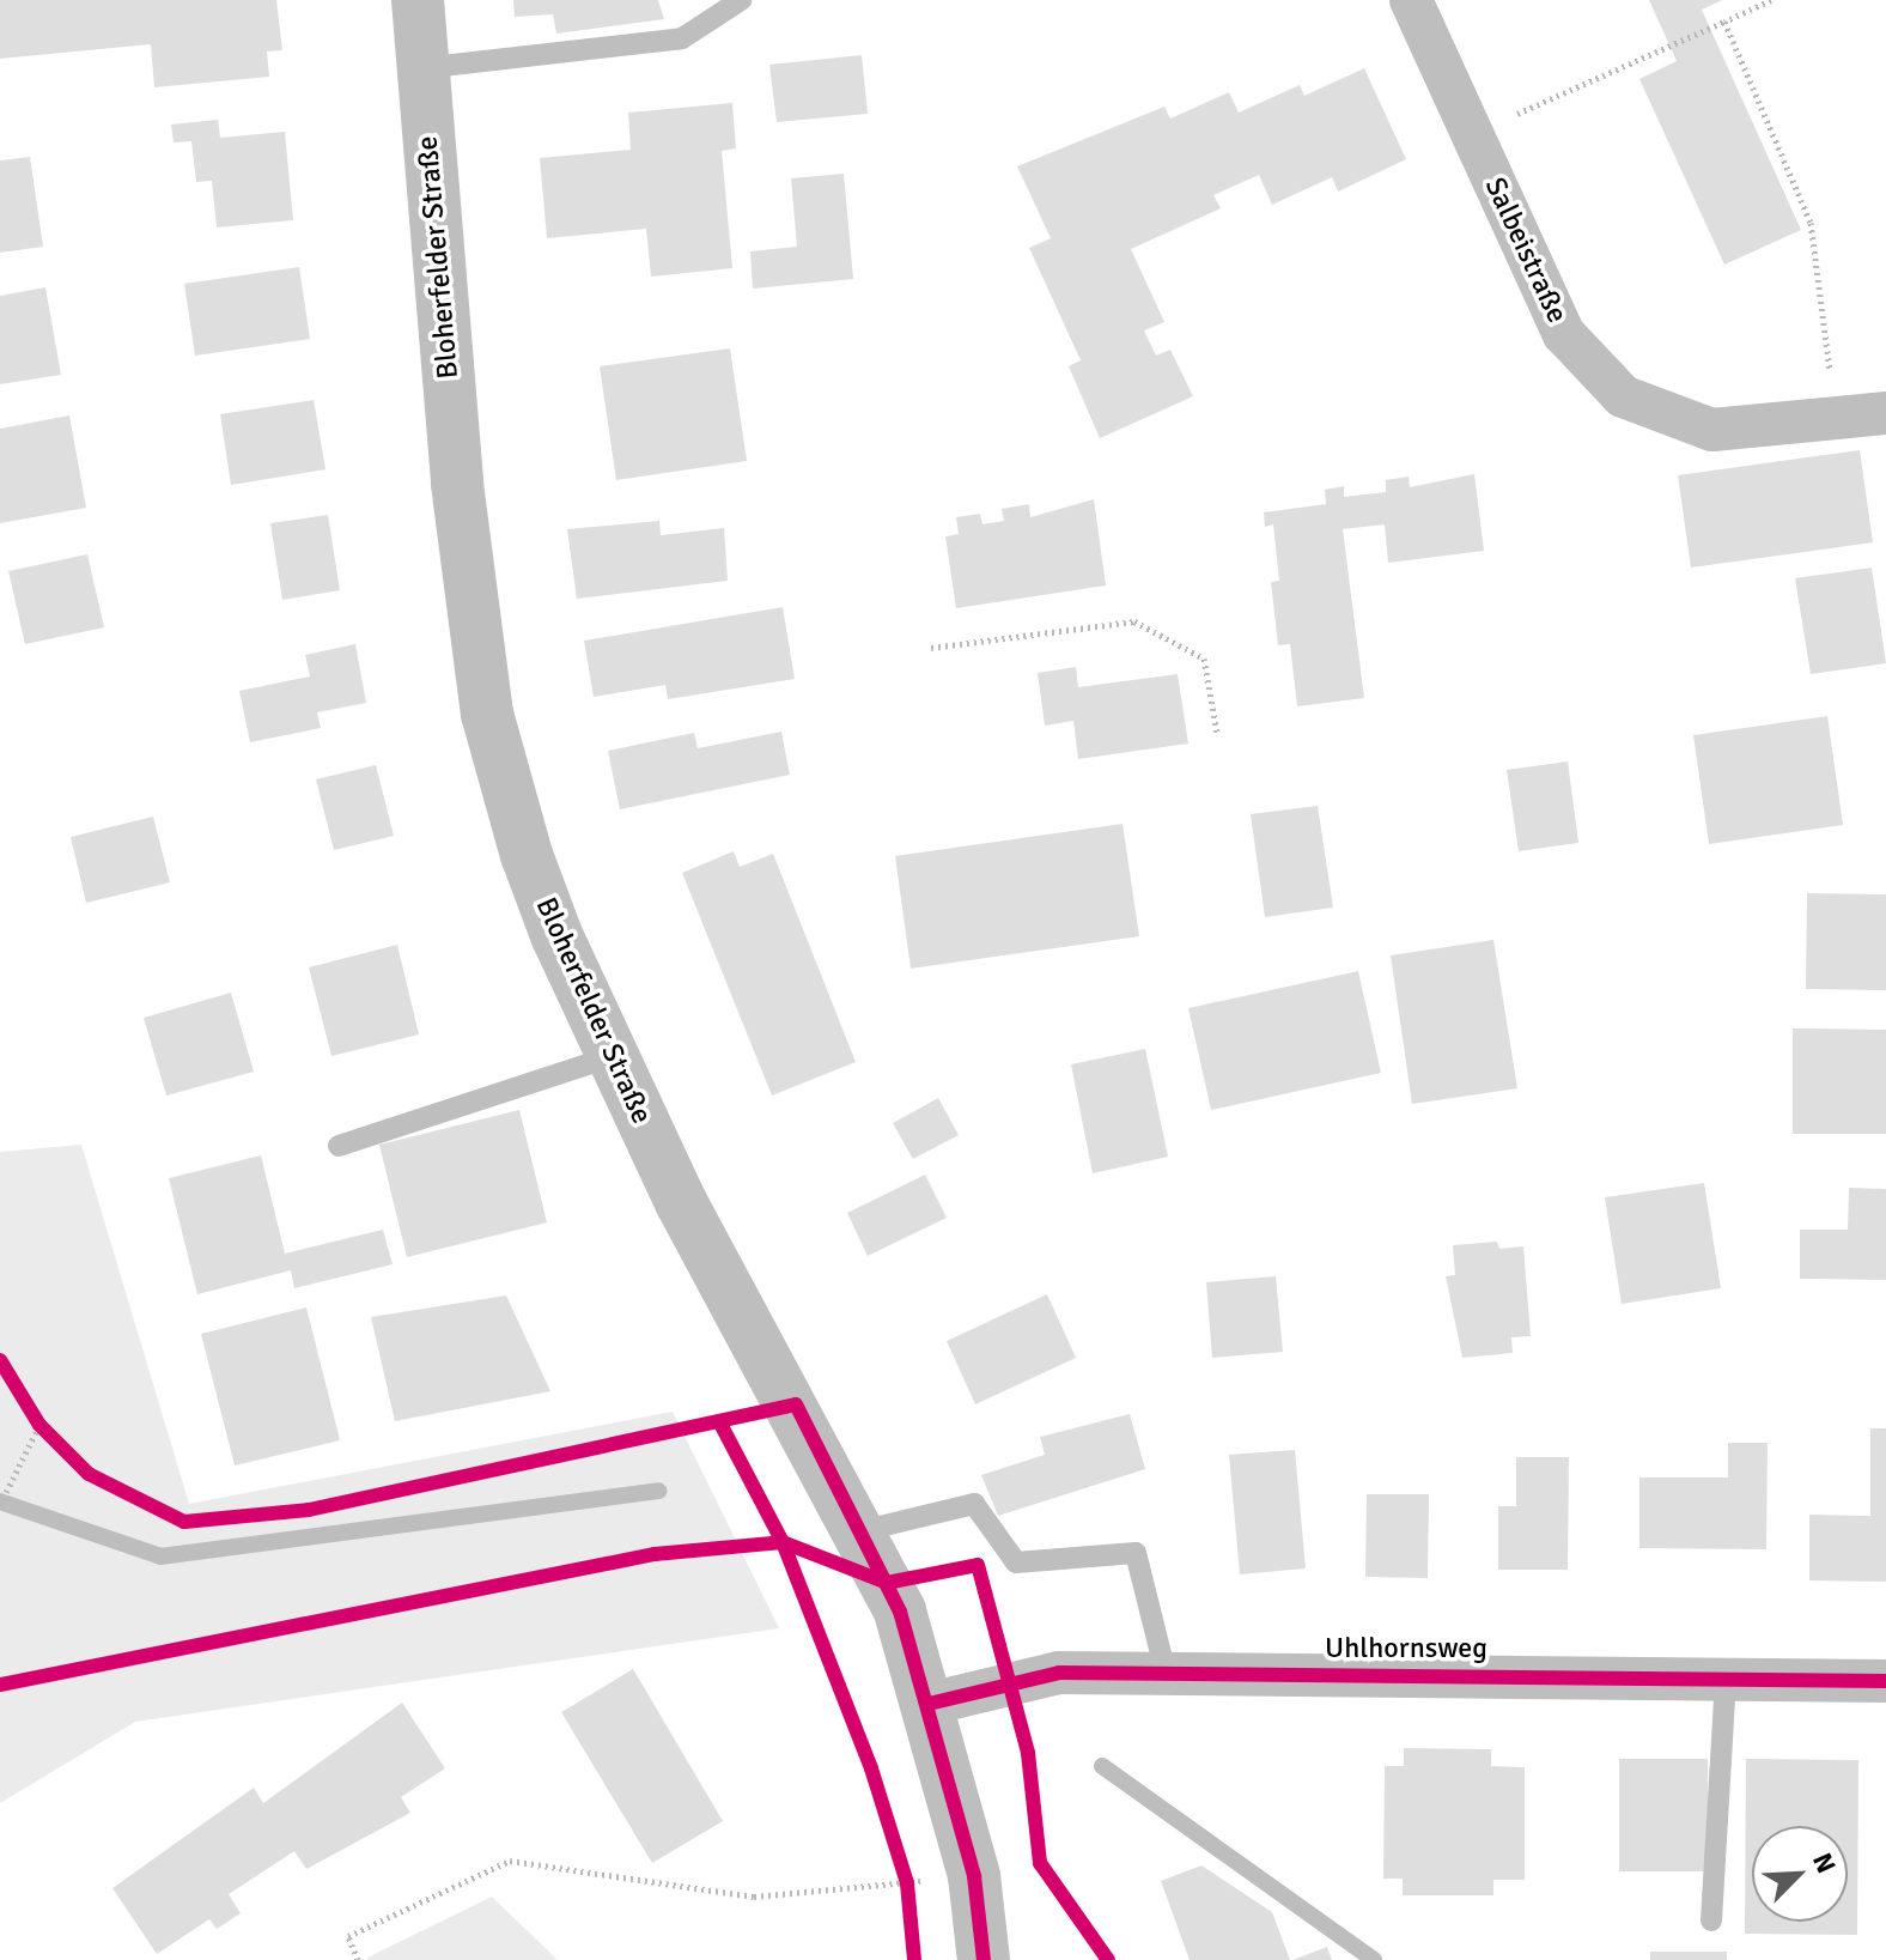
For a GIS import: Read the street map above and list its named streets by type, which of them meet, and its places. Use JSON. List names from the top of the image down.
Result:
{
  "streets": {
    "street": ["Salbeistraße", "Bloherfelder Straße", "Uhlhornsweg"]
  },
  "crossings": [
    ["Bloherfelder Straße", "Uhlhornsweg"]
  ],
  "north": "top right"
}
